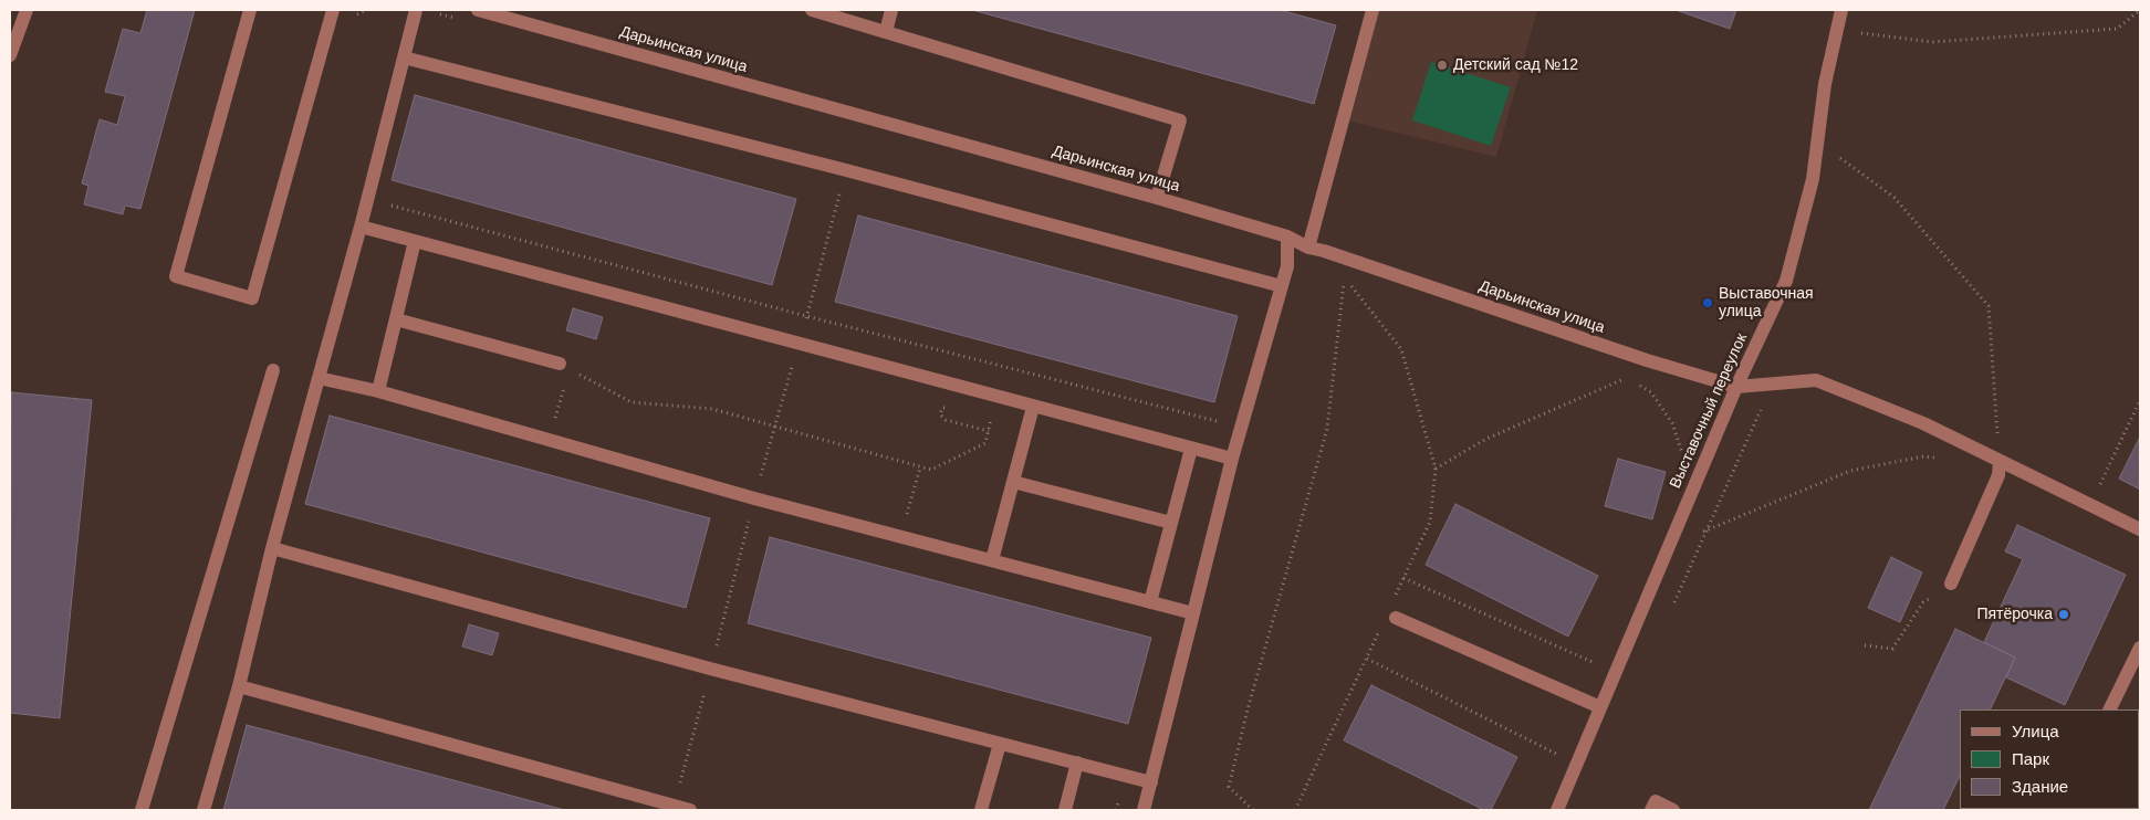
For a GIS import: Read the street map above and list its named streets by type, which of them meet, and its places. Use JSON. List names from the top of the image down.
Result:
{
  "streets": {
    "street": ["Дарьинская улица", "Выставочный переулок"]
  },
  "crossings": [
    ["Дарьинская улица", "Выставочный переулок"]
  ],
  "places": ["Детский сад №12", "Выставочная улица", "Пятёрочка"],
  "legend": ["Улица", "Парк", "Здание"]
}
